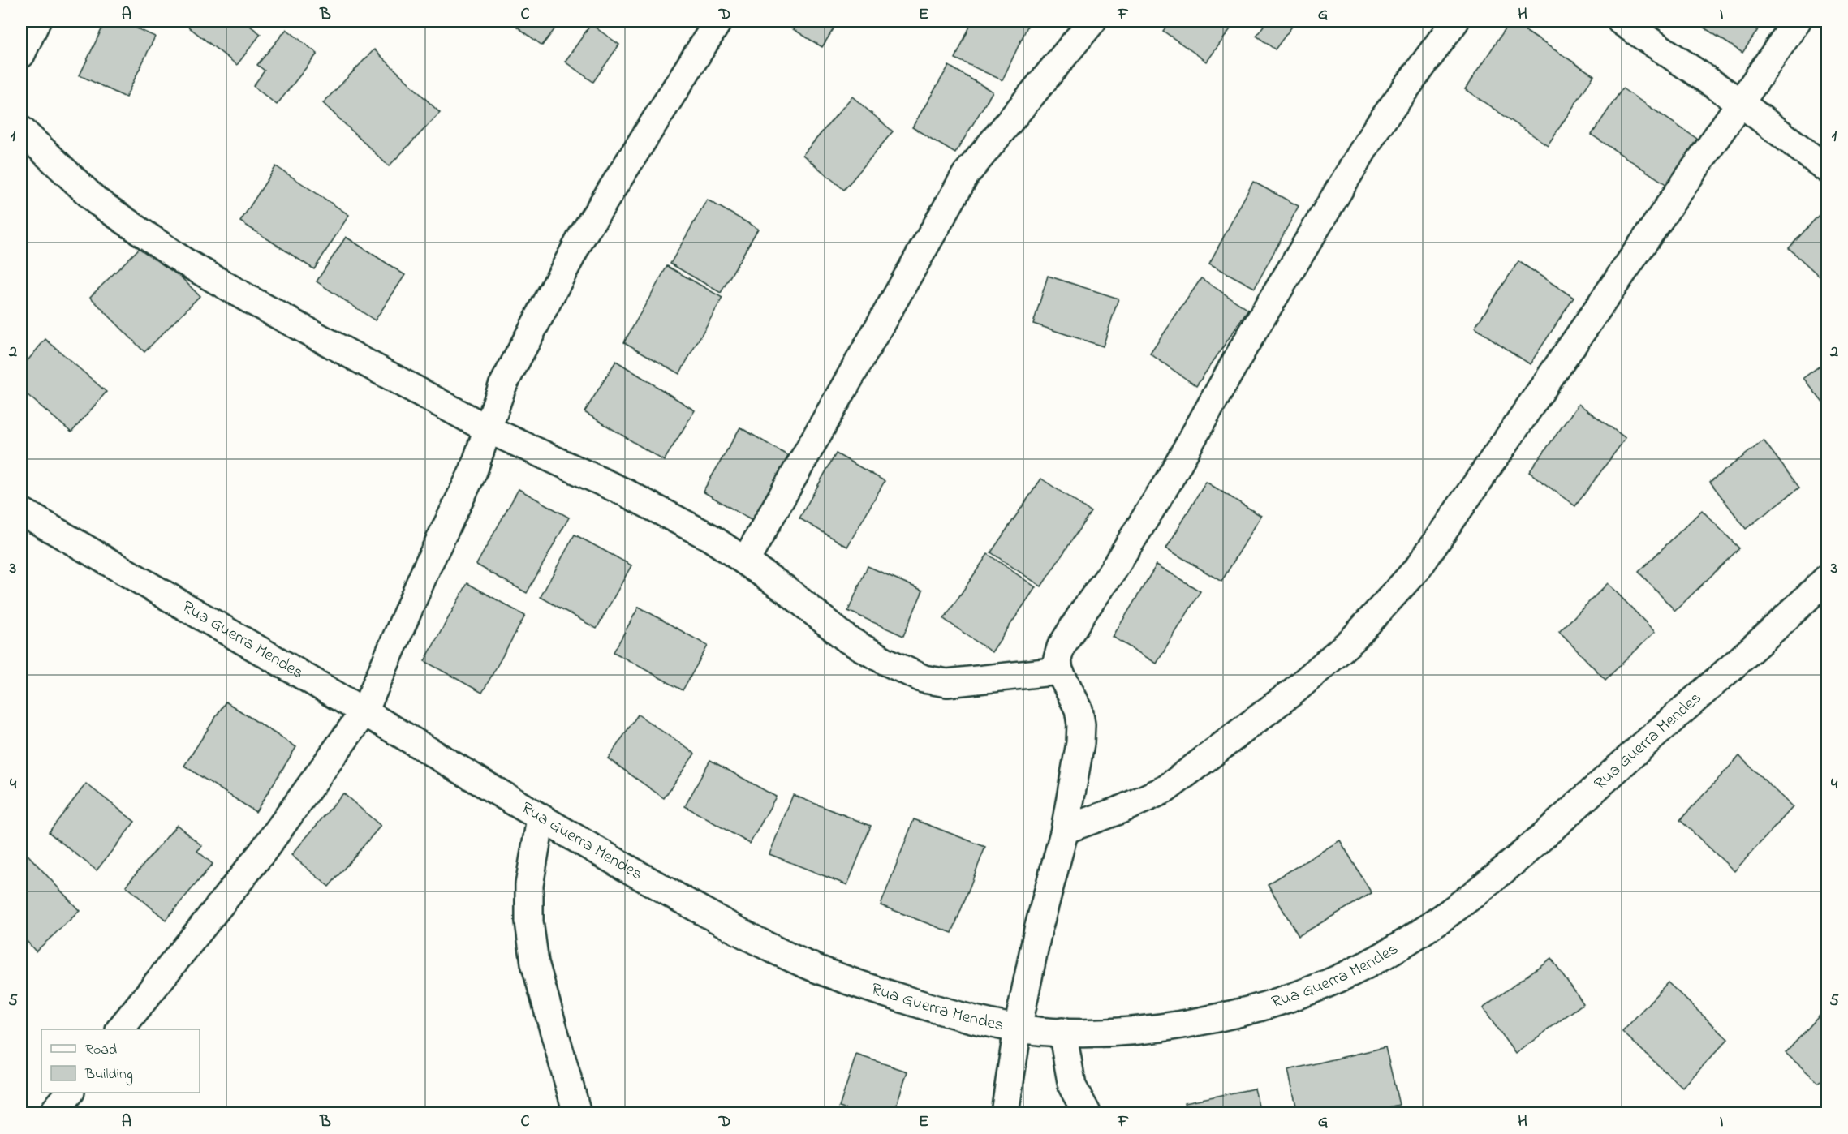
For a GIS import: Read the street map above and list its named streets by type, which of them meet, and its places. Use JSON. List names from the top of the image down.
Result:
{
  "streets": {
    "street": ["Rua Guerra Mendes"]
  },
  "legend": ["Road", "Building"],
  "grid": {
    "columns": [
      "A",
      "B",
      "C",
      "D",
      "E",
      "F",
      "G",
      "H",
      "I"
    ],
    "rows": [
      "1",
      "2",
      "3",
      "4",
      "5"
    ]
  }
}
